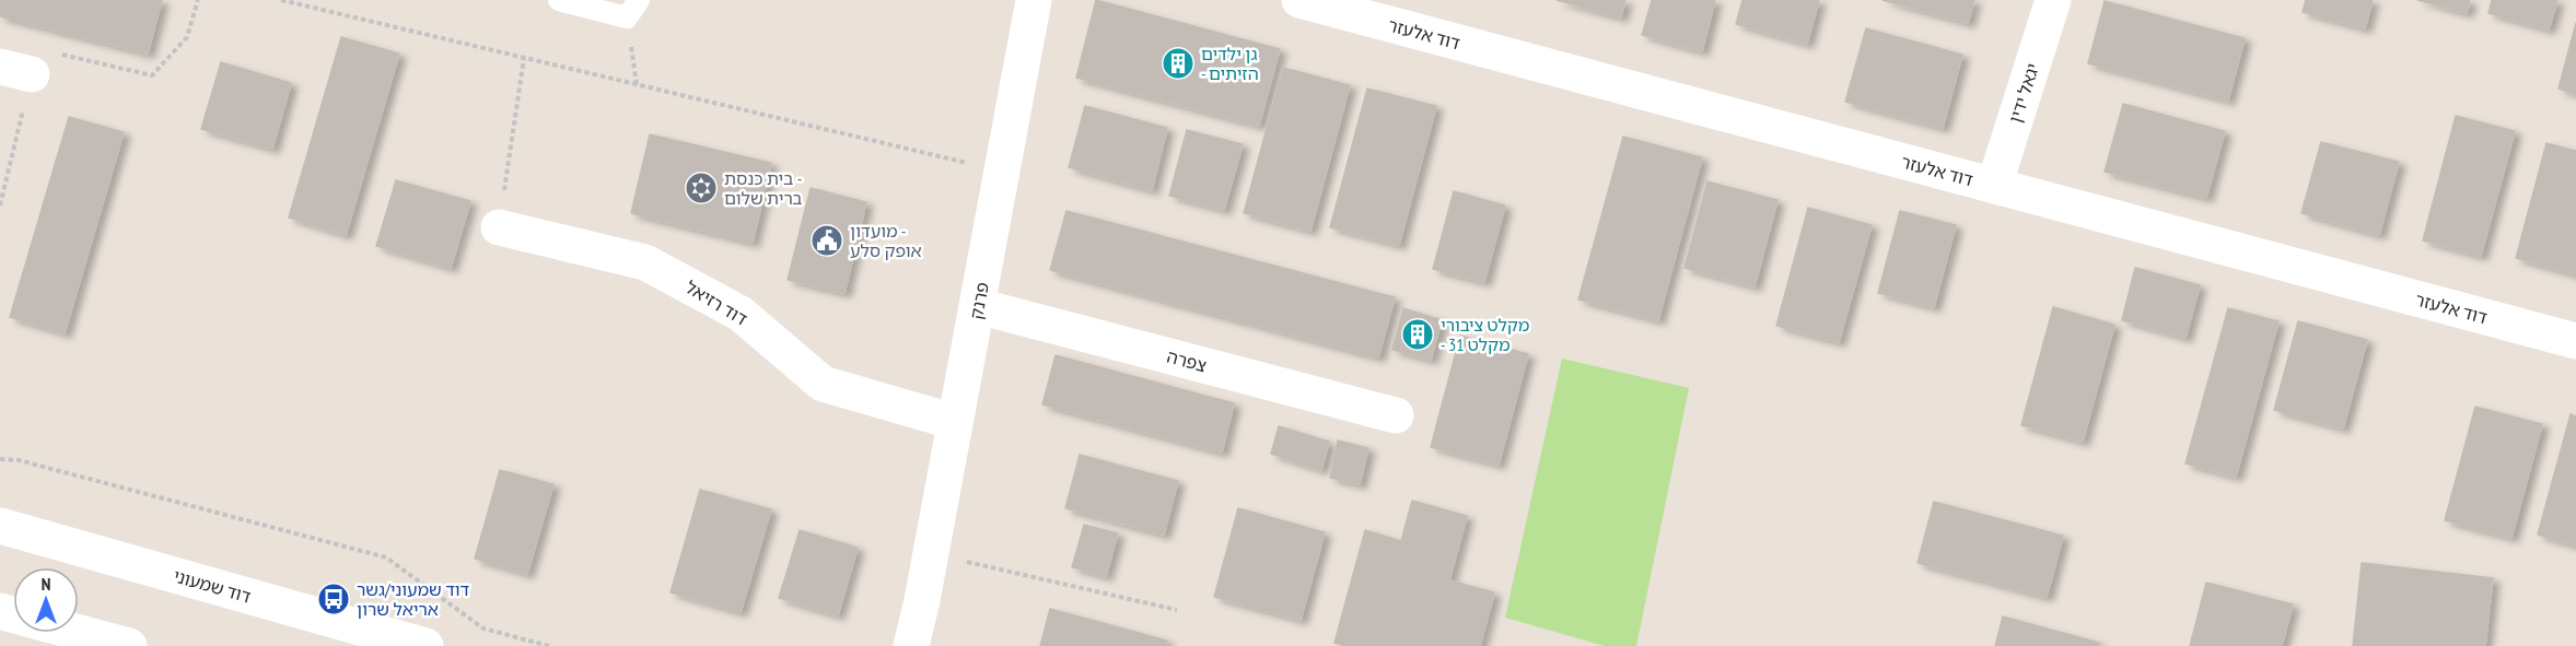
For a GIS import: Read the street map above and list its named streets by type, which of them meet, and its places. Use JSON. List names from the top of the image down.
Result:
{
  "streets": {
    "street": [
      "דוד אלעזר",
      "יגאל ידין",
      "פרנק",
      "דוד רזיאל",
      "צפרה",
      "דוד שמעוני"
    ]
  },
  "crossings": [
    ["דוד אלעזר", "יגאל ידין"],
    ["פרנק", "דוד רזיאל"],
    ["פרנק", "צפרה"]
  ],
  "places": {
    "building": ["גן ילדים - הזיתים", "מקלט ציבורי - מקלט 31"],
    "synagogue": ["בית כנסת - ברית שלום"],
    "public building": ["מועדון - אופק סלע"],
    "bus stop": ["דוד שמעוני/גשר אריאל שרון"]
  },
  "north": "top"
}
